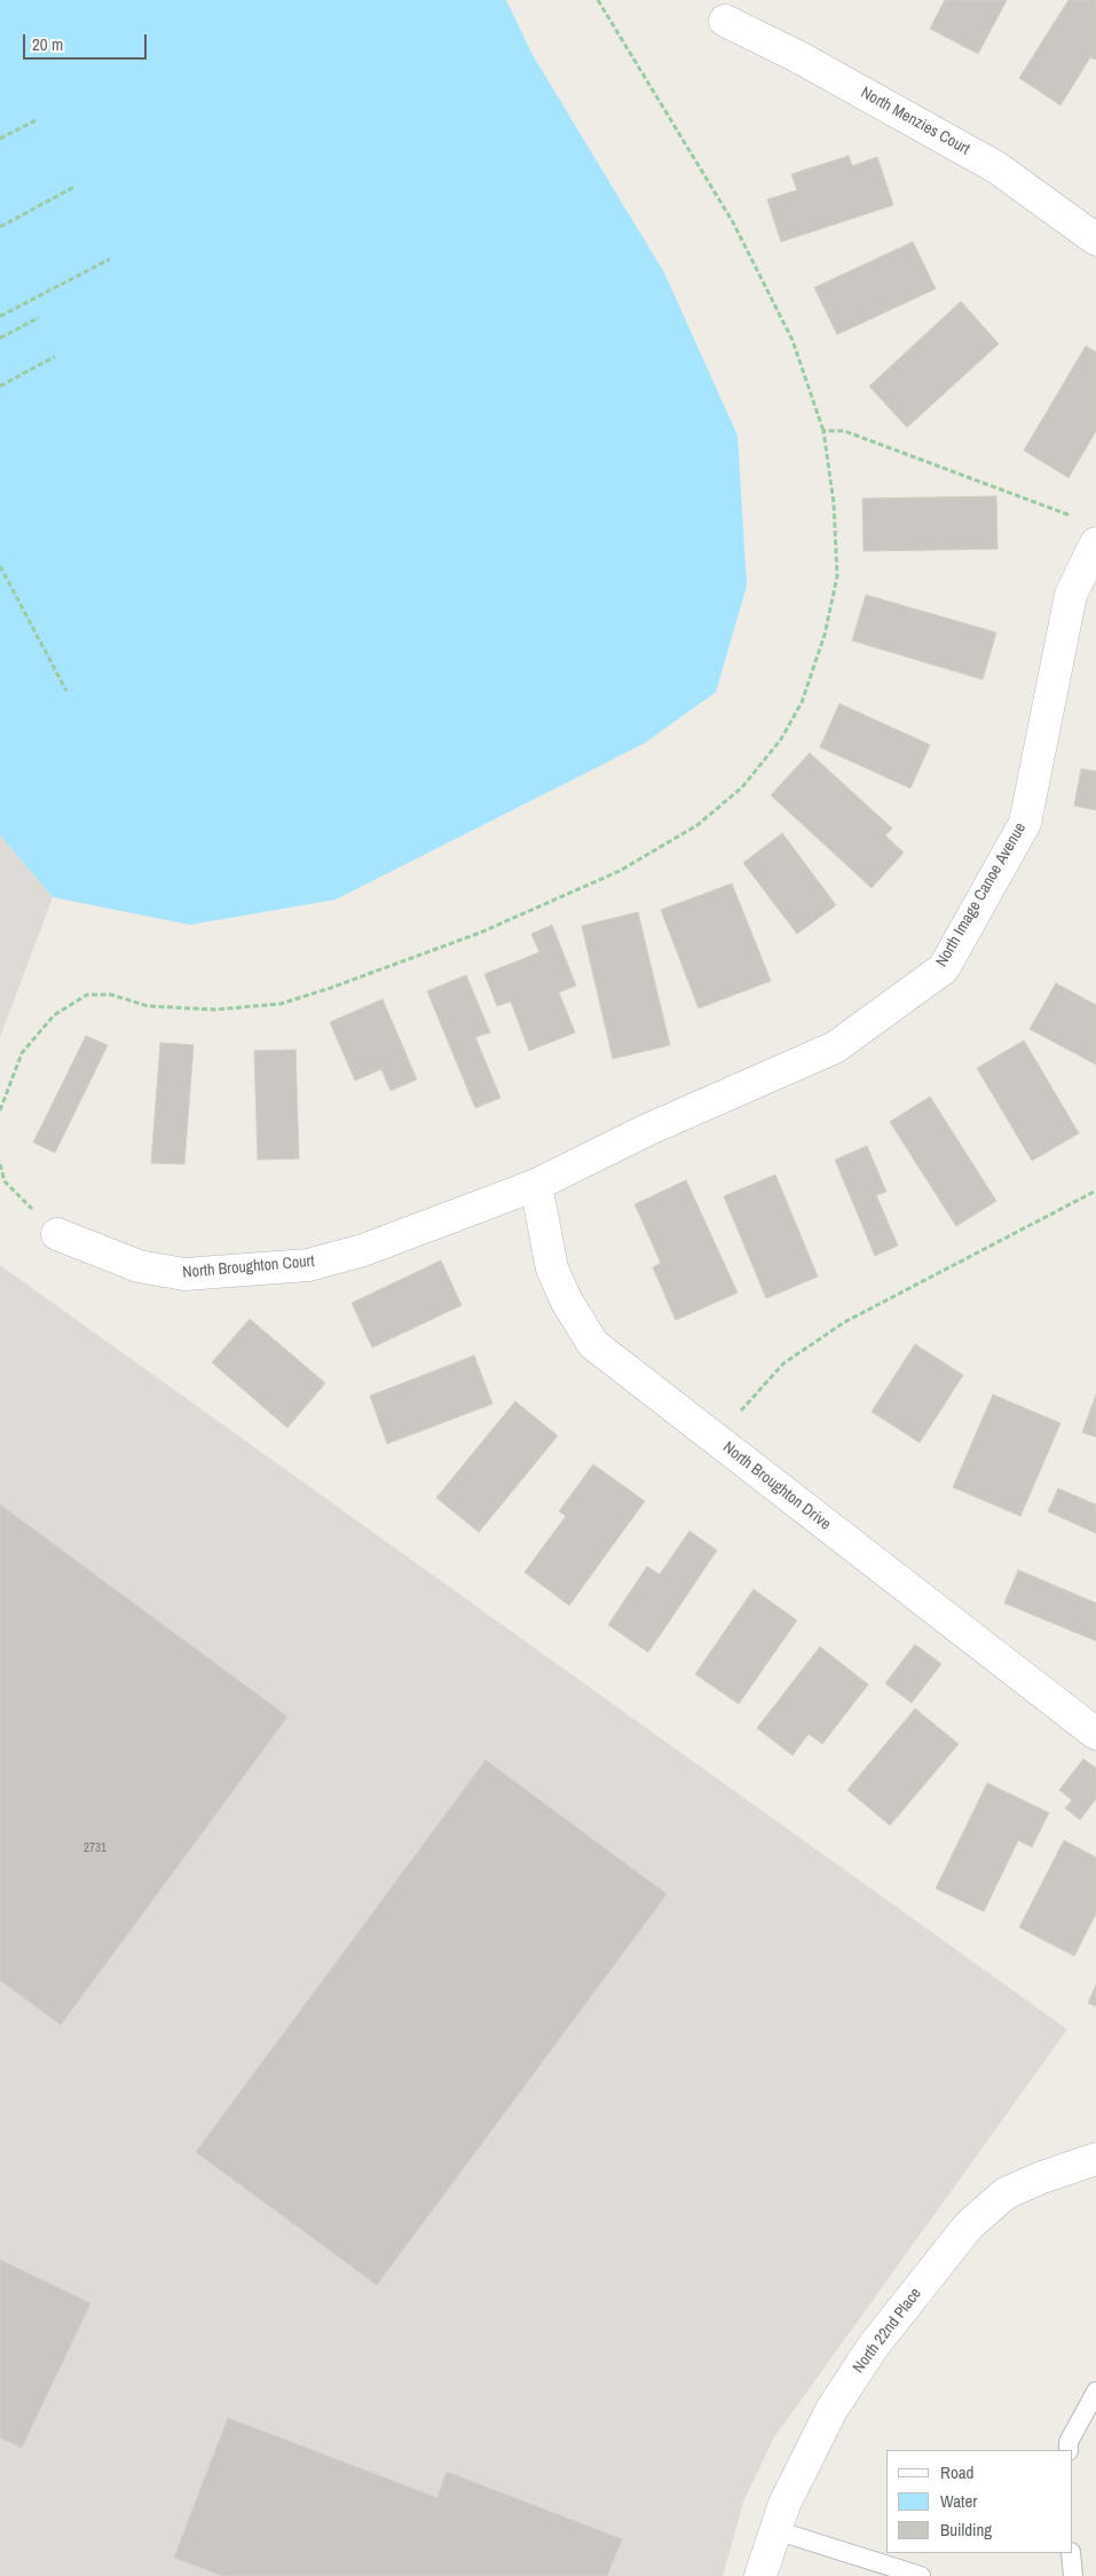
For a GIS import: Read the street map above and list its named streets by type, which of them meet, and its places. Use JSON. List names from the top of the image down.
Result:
{
  "streets": {
    "street": [
      "North Menzies Court",
      "North Image Canoe Avenue",
      "North Broughton Court",
      "North Broughton Drive",
      "North 22nd Place"
    ]
  },
  "crossings": [
    ["North Image Canoe Avenue", "North Broughton Court"],
    ["North Image Canoe Avenue", "North Broughton Drive"],
    ["North Broughton Court", "North Broughton Drive"]
  ],
  "house_numbers": ["2731"],
  "legend": ["Road", "Water", "Building"],
  "scale_bar": "20 m"
}
